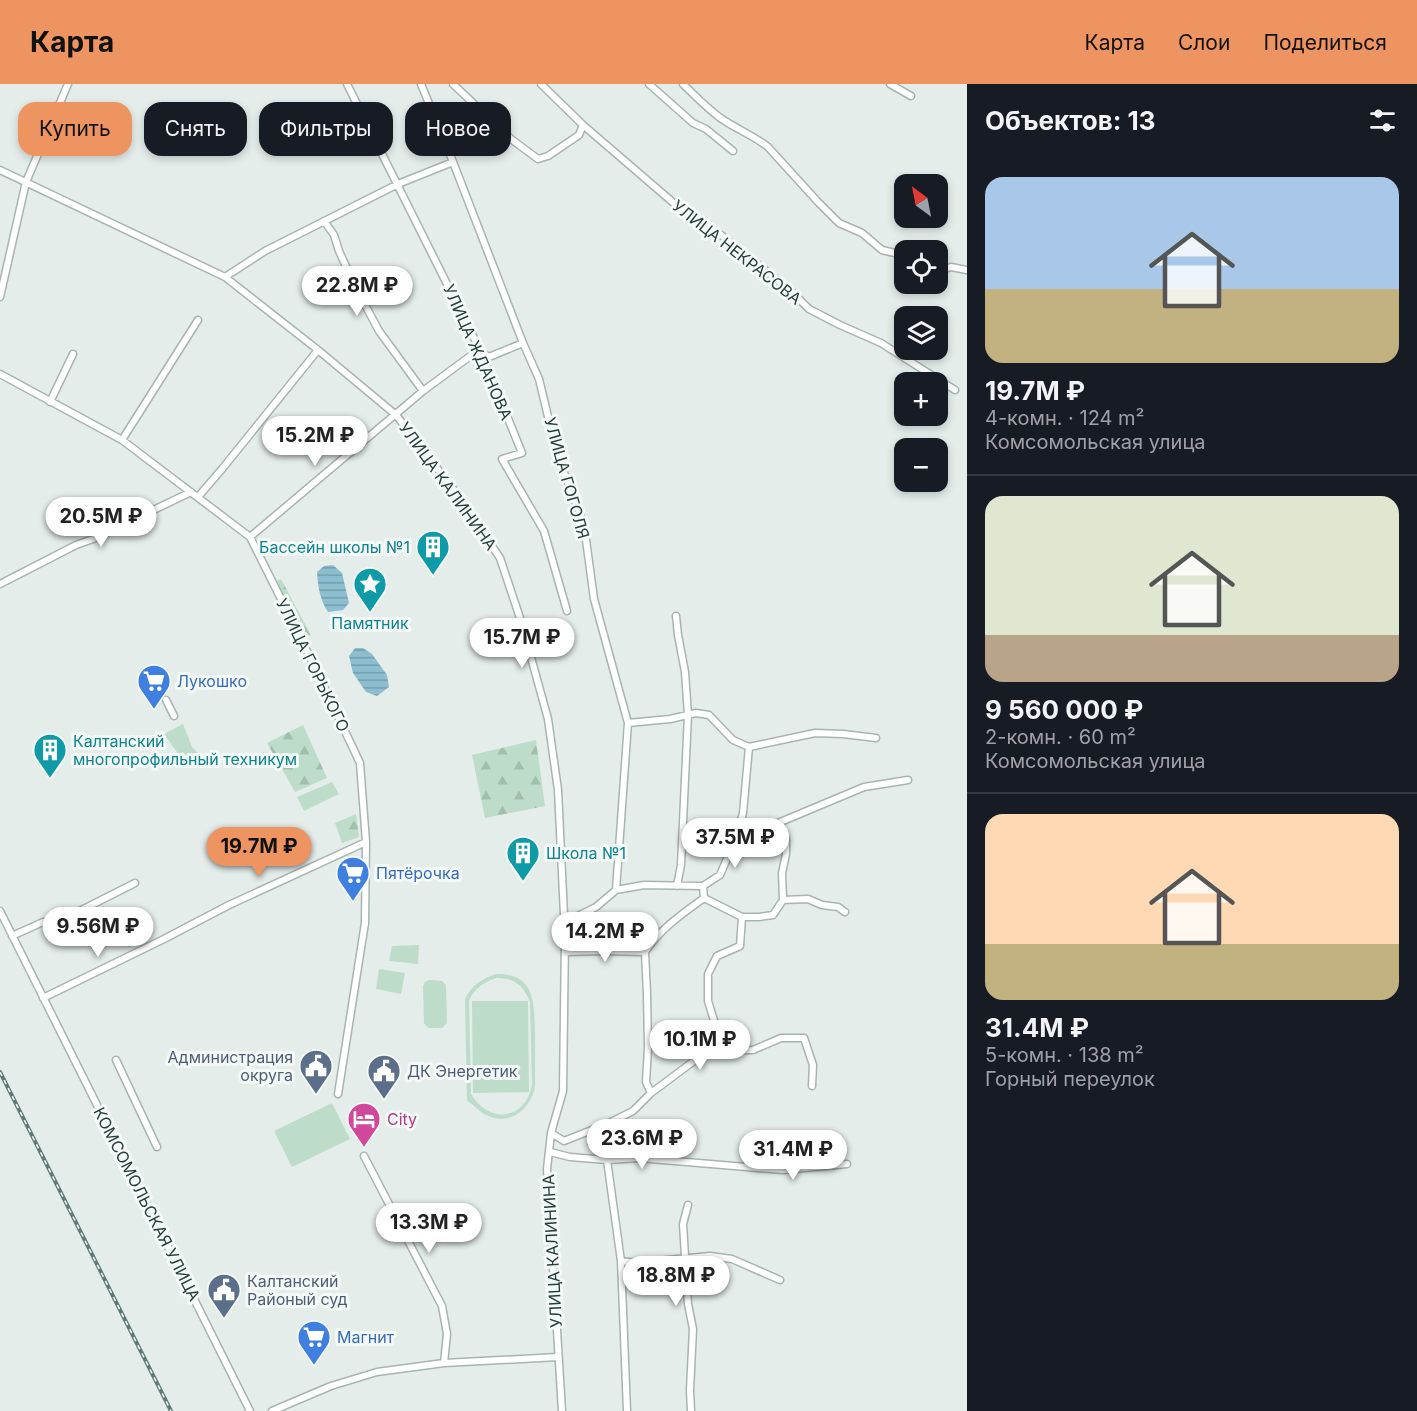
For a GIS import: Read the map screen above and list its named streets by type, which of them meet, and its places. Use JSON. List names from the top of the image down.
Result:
{
  "streets": {
    "street": [
      "УЛИЦА НЕКРАСОВА",
      "УЛИЦА ЖДАНОВА",
      "УЛИЦА ГОГОЛЯ",
      "УЛИЦА КАЛИНИНА",
      "УЛИЦА ГОРЬКОГО",
      "КОМСОМОЛЬСКАЯ УЛИЦА"
    ]
  },
  "places": {
    "building": ["Бассейн школы №1", "Калтанский многопрофильный техникум", "Школа №1"],
    "place": ["Памятник"],
    "supermarket": ["Лукошко", "Пятёрочка", "Магнит"],
    "public building": ["Администрация округа", "ДК Энергетик", "Калтанский Районый суд"],
    "hotel": ["City"]
  },
  "north": "top left",
  "page": {
    "header": "Карта",
    "nav": ["Карта", "Слои", "Поделиться"],
    "heading": "Объектов: 13",
    "chip": [
      "Купить",
      "Снять",
      "Фильтры",
      "Новое"
    ],
    "list": [
      {
        "name": "19.7M ₽",
        "note": "4-комн. · 124 m² · Комсомольская улица"
      },
      {
        "name": "9 560 000 ₽",
        "note": "2-комн. · 60 m² · Комсомольская улица"
      },
      {
        "name": "31.4M ₽",
        "note": "5-комн. · 138 m² · Горный переулок"
      }
    ],
    "map_buttons": ["+", "−"],
    "price": [
      "22.8M ₽",
      "15.2M ₽",
      "20.5M ₽",
      "15.7M ₽",
      "37.5M ₽",
      "19.7M ₽",
      "9.56M ₽",
      "14.2M ₽",
      "10.1M ₽",
      "23.6M ₽",
      "31.4M ₽",
      "13.3M ₽",
      "18.8M ₽"
    ]
  }
}
